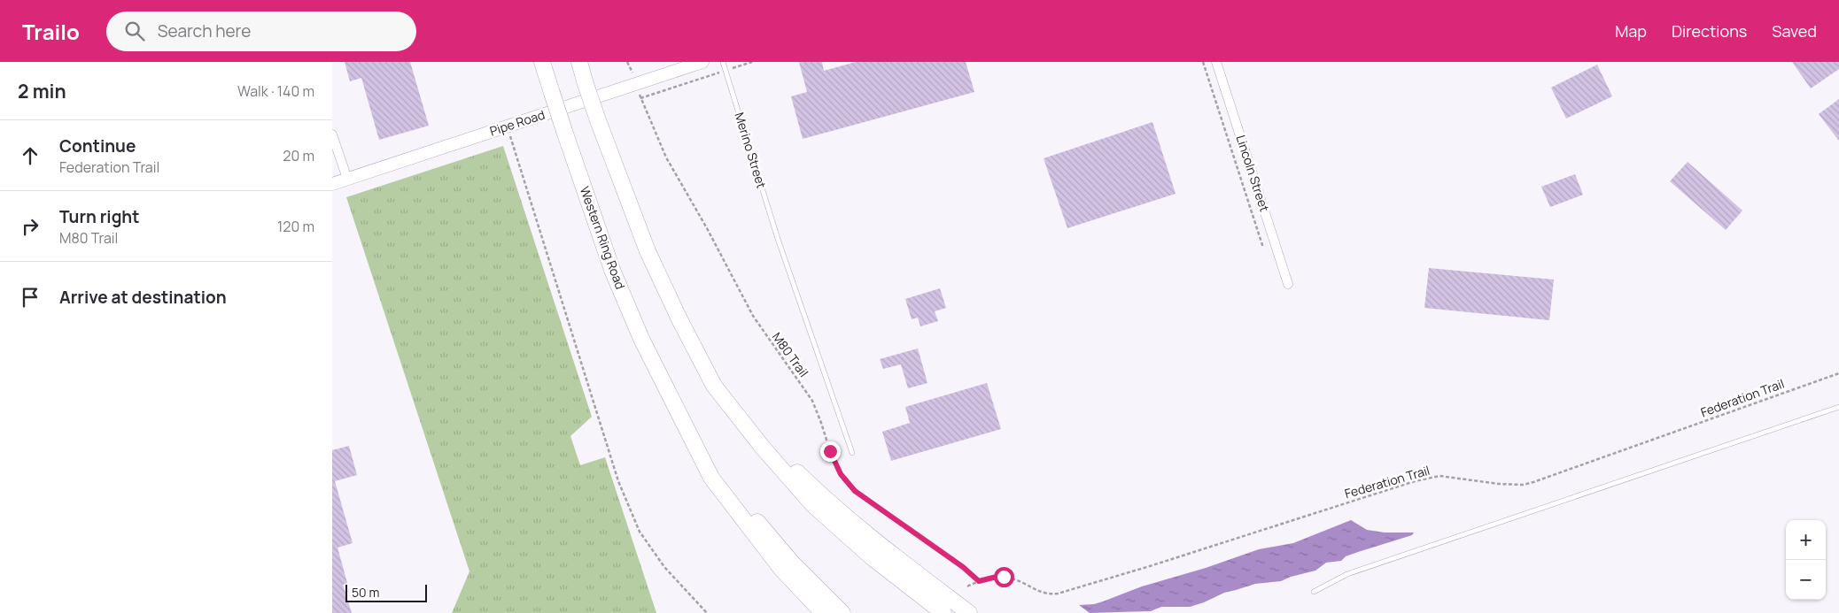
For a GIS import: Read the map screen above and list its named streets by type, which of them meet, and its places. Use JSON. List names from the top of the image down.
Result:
{
  "streets": {
    "highway": ["Western Ring Road"],
    "street": ["Pipe Road", "Lincoln Street"],
    "lane": ["Merino Street"],
    "path": ["M80 Trail", "Federation Trail"]
  },
  "crossings": [
    ["M80 Trail", "Federation Trail"]
  ],
  "scale_bar": "50 m",
  "page": {
    "header": "Trailo",
    "search": "Search here",
    "nav": ["Map", "Directions", "Saved"],
    "heading": ["2 min", "Walk · 140 m"],
    "list": [
      ["Continue", "Federation Trail", "20 m"],
      ["Turn right", "M80 Trail", "120 m"],
      "Arrive at destination"
    ],
    "map_buttons": ["+", "−"],
    "scale": "50 m"
  }
}
